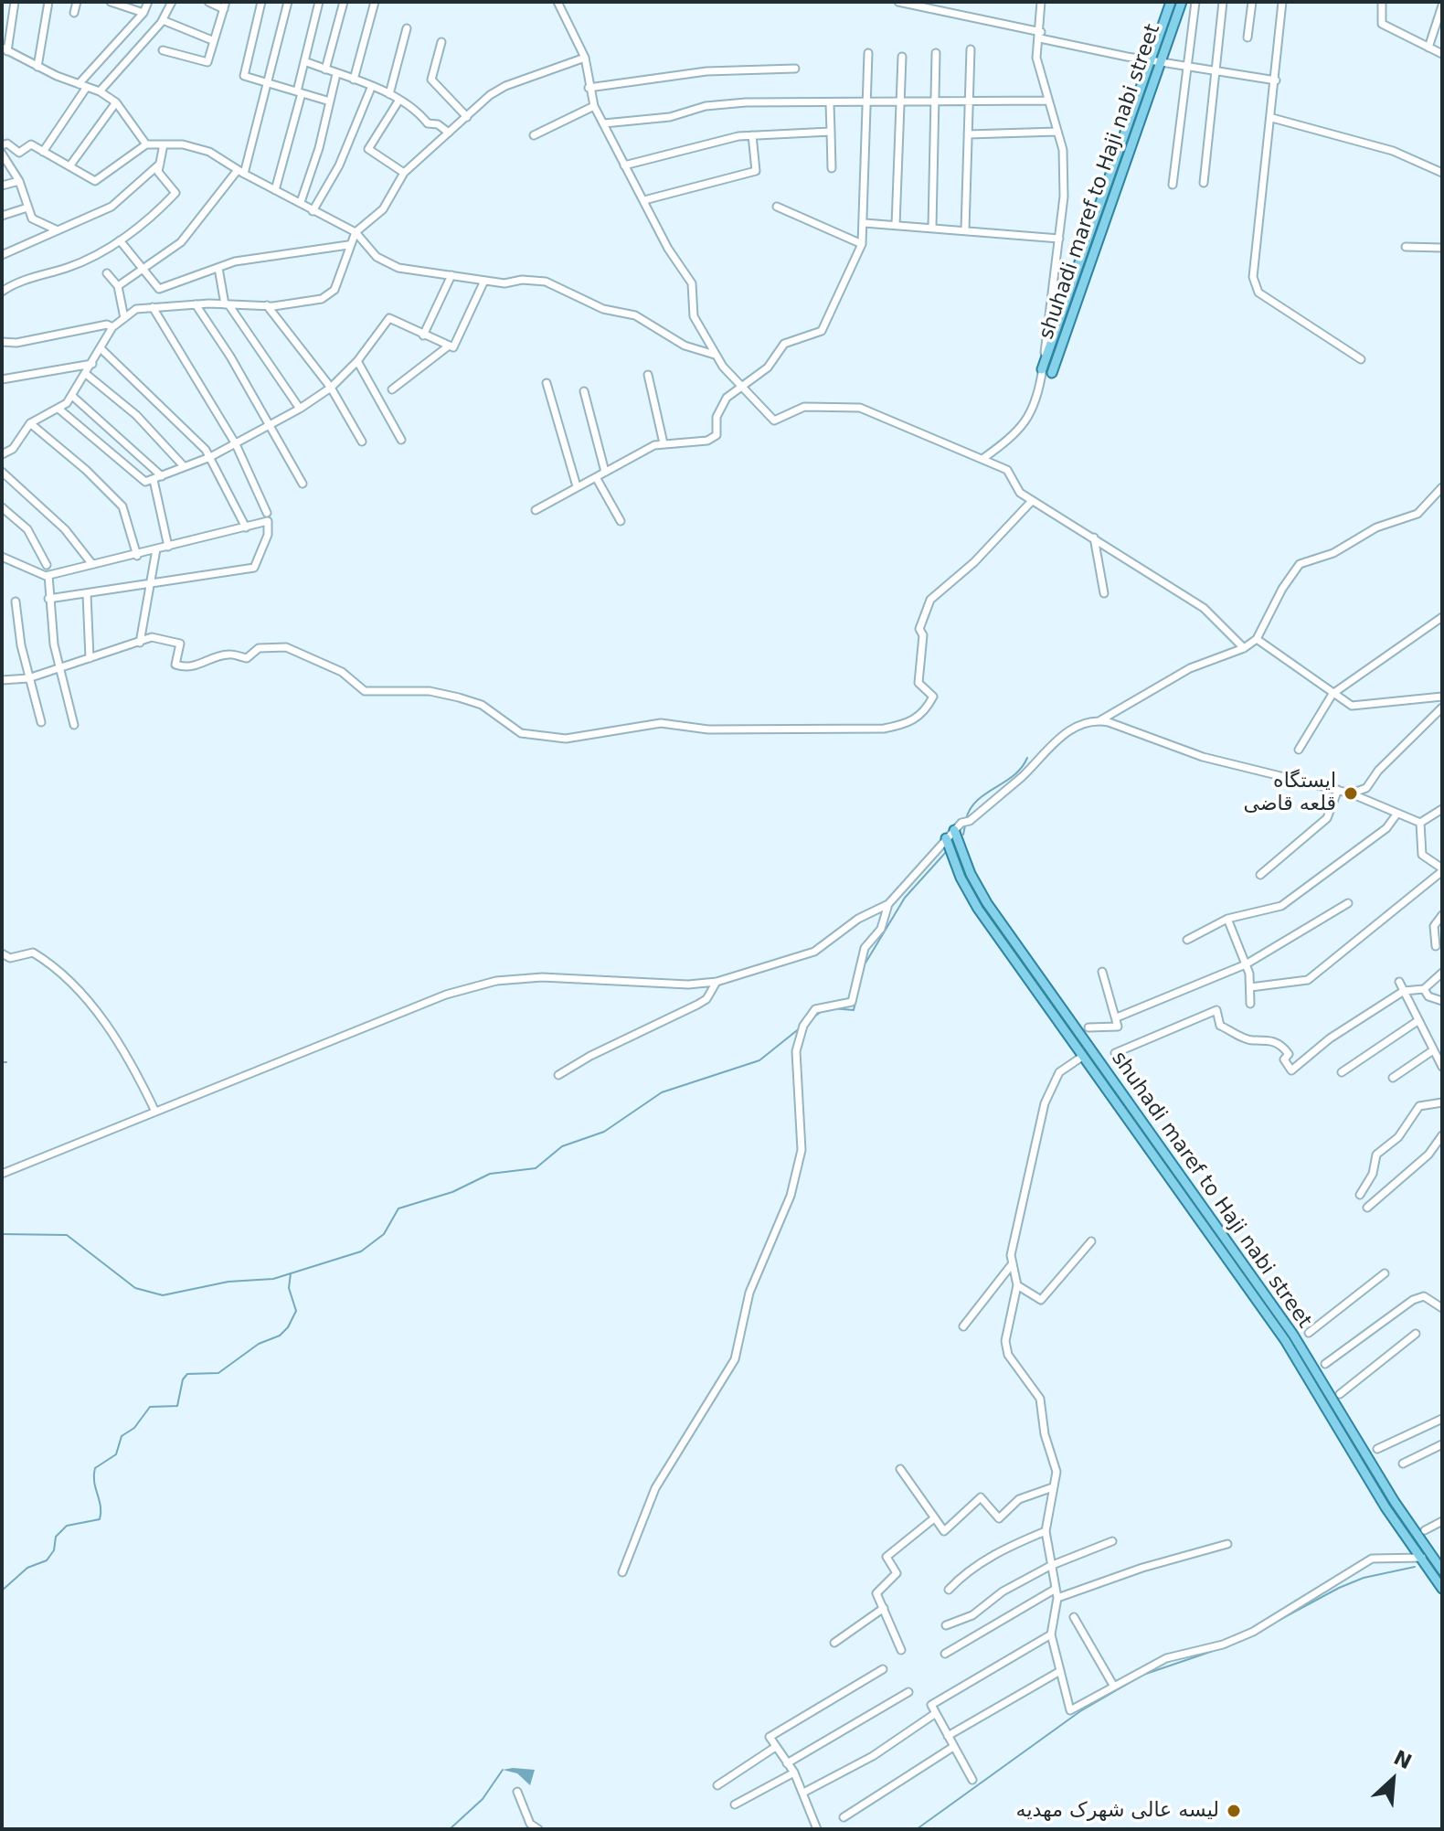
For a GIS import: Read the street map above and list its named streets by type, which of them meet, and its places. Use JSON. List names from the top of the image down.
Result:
{
  "streets": {
    "main road": ["shuhadi maref to Haji nabi street"]
  },
  "places": ["ایستگاه قلعه قاضی", "لیسه عالی شهرک مهدیه"],
  "north": "top right"
}
